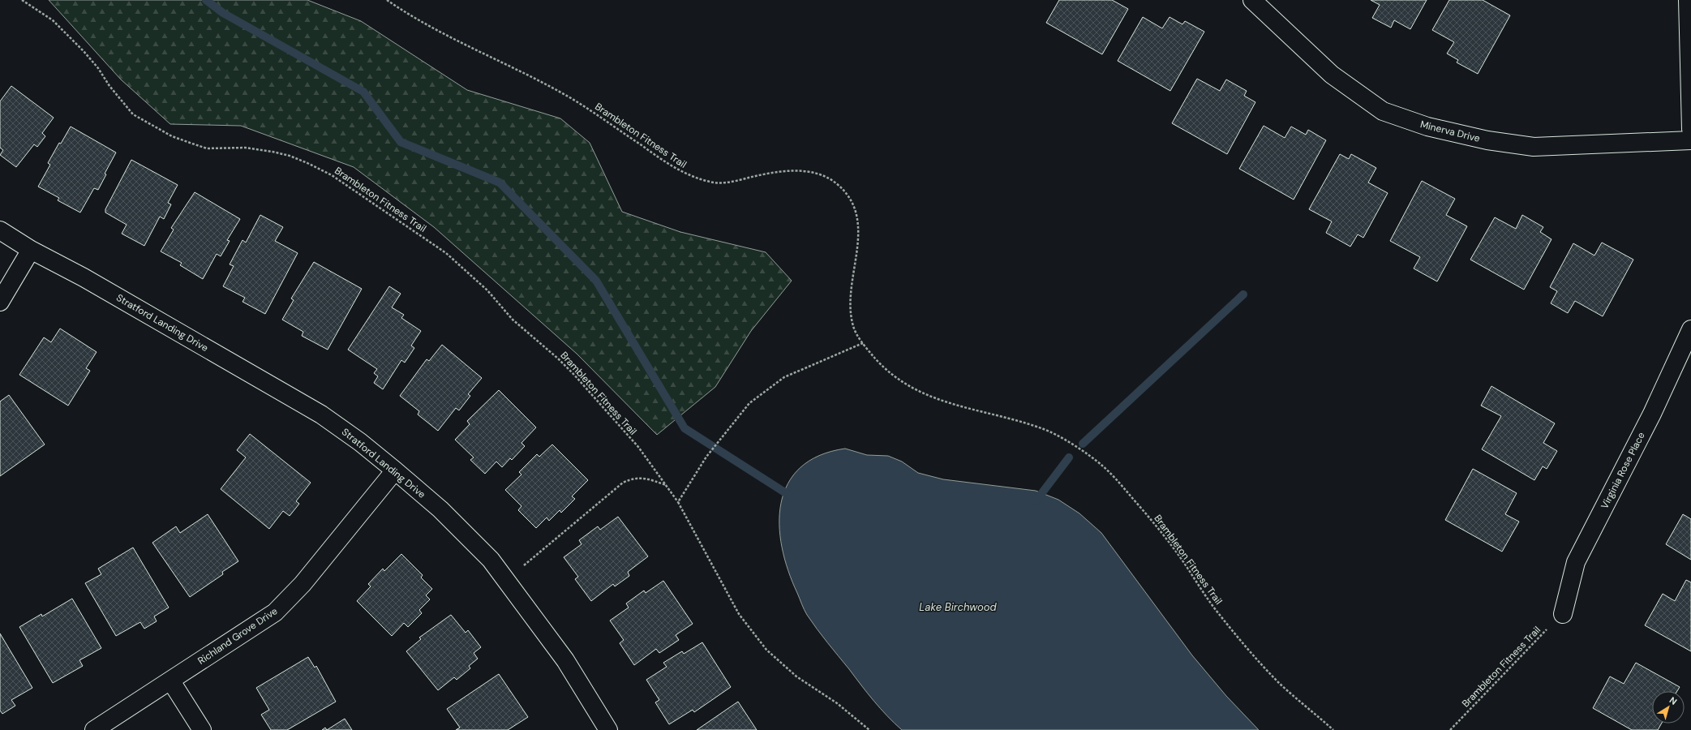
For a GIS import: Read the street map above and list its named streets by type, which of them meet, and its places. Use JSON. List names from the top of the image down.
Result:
{
  "streets": {
    "street": [
      "Minerva Drive",
      "Stratford Landing Drive",
      "Virginia Rose Place",
      "Richland Grove Drive"
    ],
    "path": ["Brambleton Fitness Trail"]
  },
  "crossings": [
    ["Brambleton Fitness Trail", "Virginia Rose Place"],
    ["Stratford Landing Drive", "Richland Grove Drive"]
  ],
  "water": ["Lake Birchwood"],
  "north": "top right"
}
